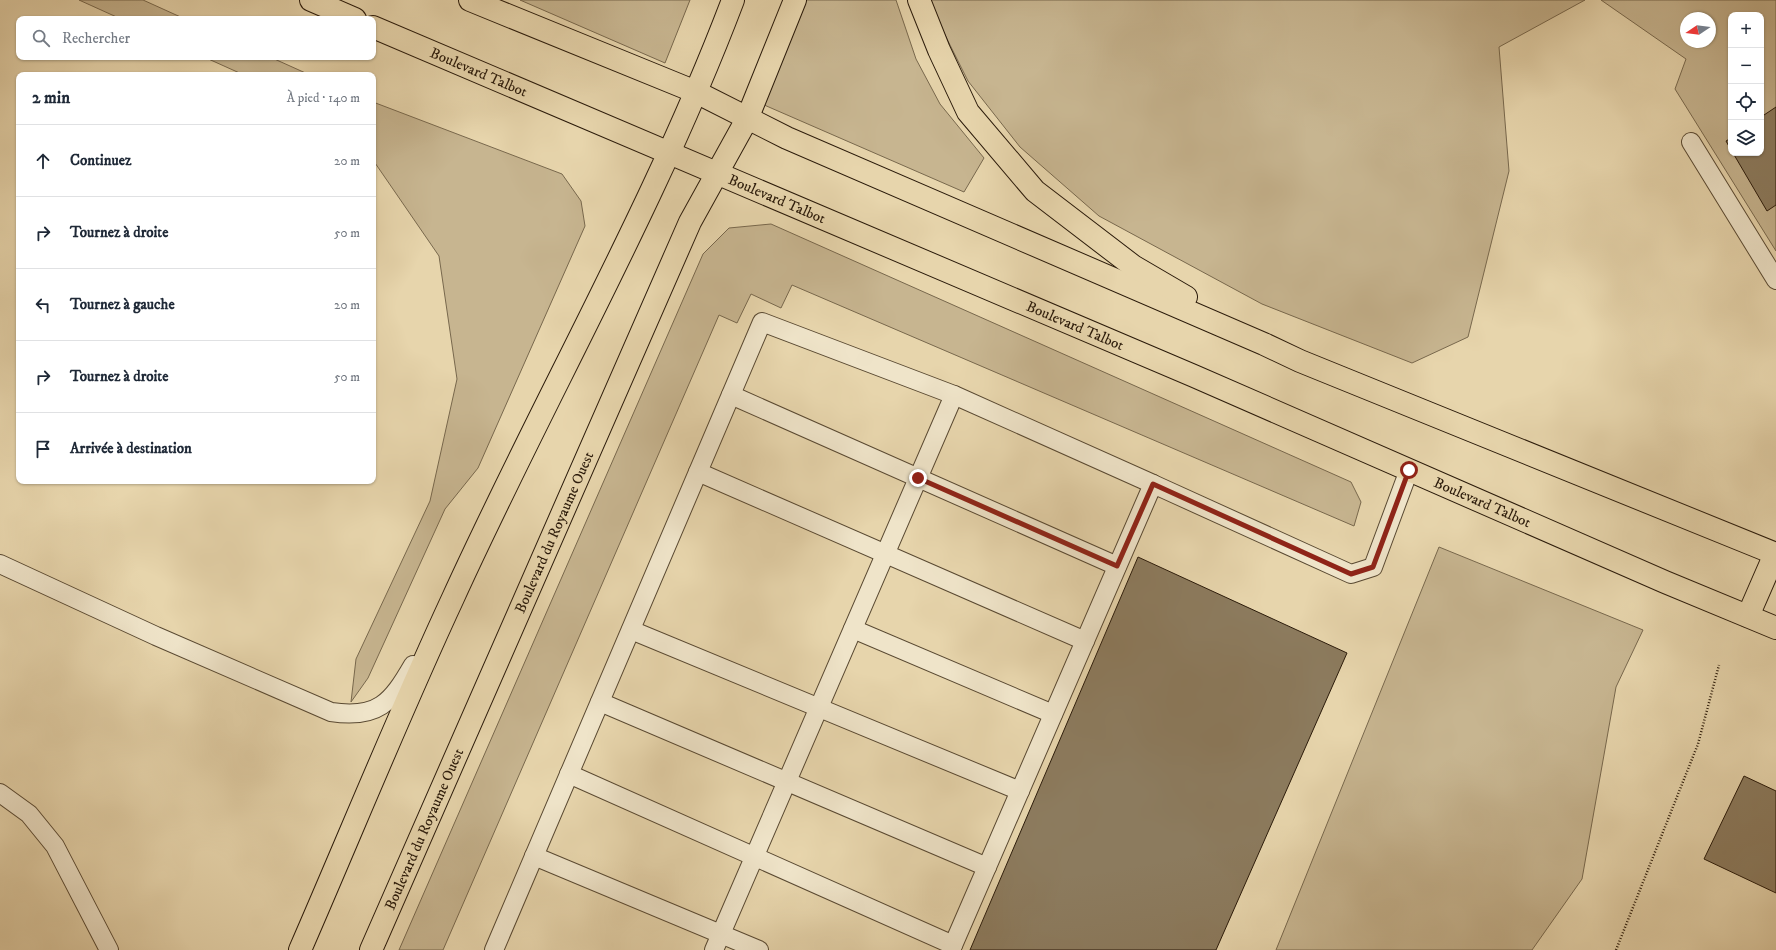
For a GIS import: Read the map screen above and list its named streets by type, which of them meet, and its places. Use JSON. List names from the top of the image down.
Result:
{
  "streets": {
    "main road": ["Boulevard Talbot", "Boulevard du Royaume Ouest"]
  },
  "crossings": [
    ["Boulevard Talbot", "Boulevard du Royaume Ouest"]
  ],
  "north": "left",
  "page": {
    "map_buttons": ["+", "−"],
    "search": "Rechercher",
    "heading": ["2 min", "À pied · 140 m"],
    "list": [
      ["Continuez", "20 m"],
      ["Tournez à droite", "50 m"],
      ["Tournez à gauche", "20 m"],
      ["Tournez à droite", "50 m"],
      "Arrivée à destination"
    ]
  }
}
